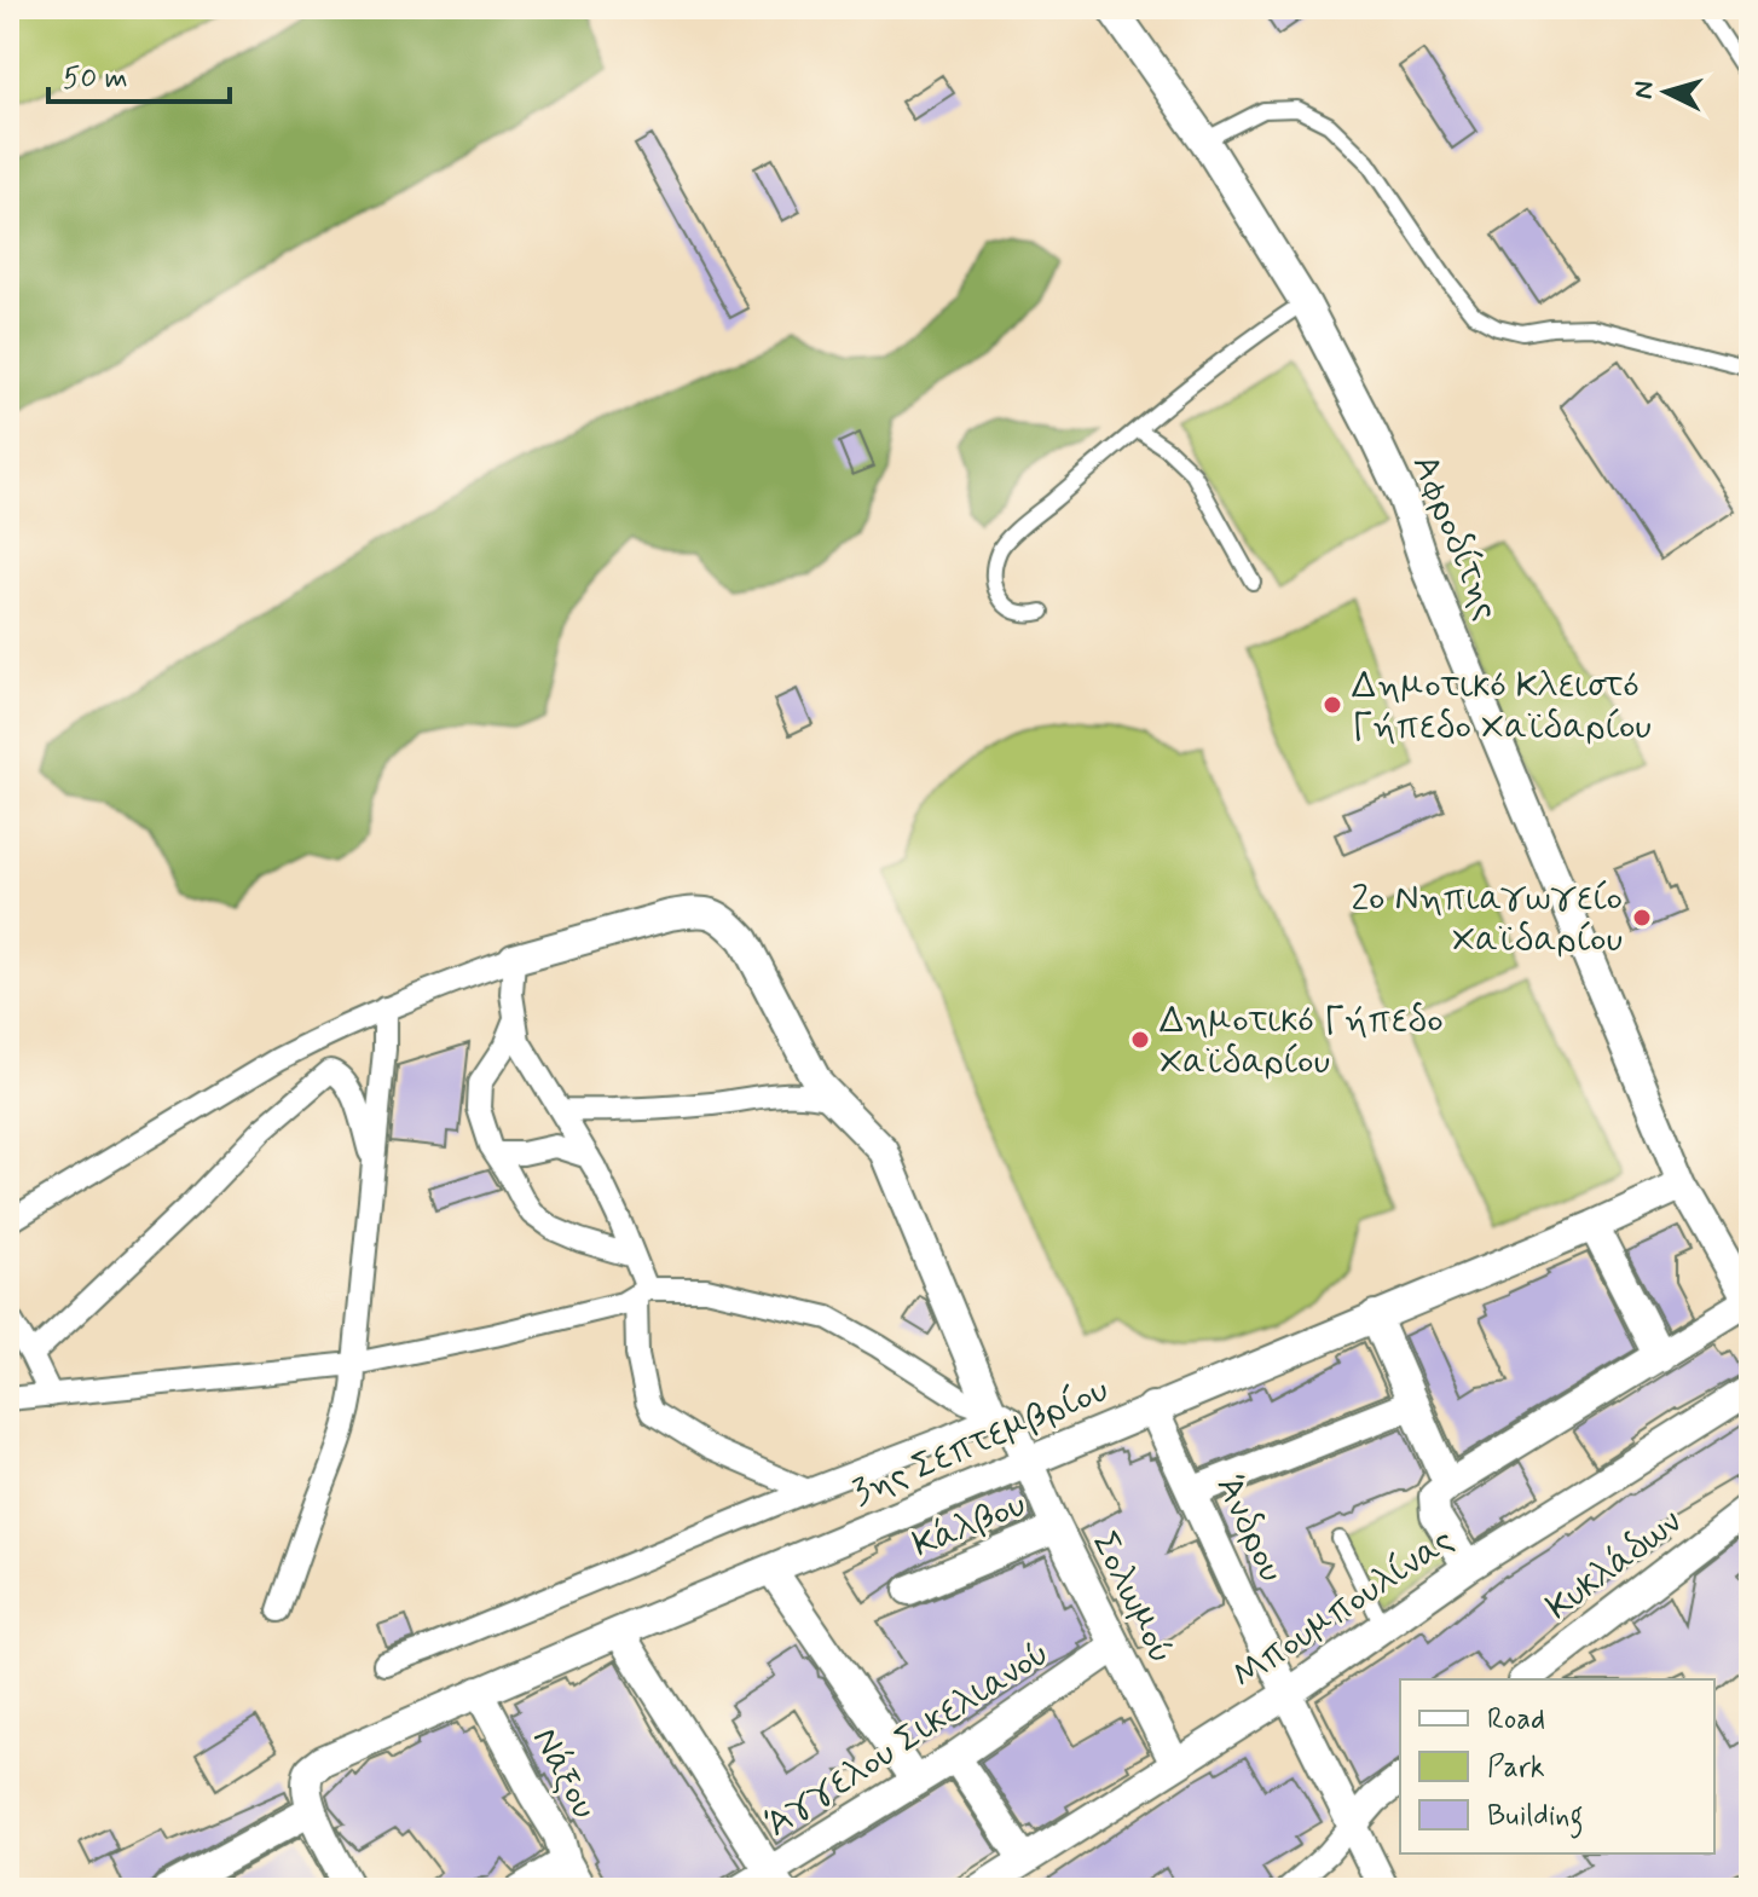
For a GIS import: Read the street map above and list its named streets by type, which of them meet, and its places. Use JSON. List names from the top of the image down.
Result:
{
  "streets": {
    "street": [
      "Αφροδίτης",
      "3ης Σεπτεμβρίου",
      "Κάλβου",
      "Άνδρου",
      "Κυκλάδων",
      "Σολωμού",
      "Μπουμπουλίνας",
      "Άγγελου Σικελιανού",
      "Νάξου"
    ]
  },
  "crossings": [
    ["Αφροδίτης", "3ης Σεπτεμβρίου"],
    ["3ης Σεπτεμβρίου", "Άνδρου"],
    ["3ης Σεπτεμβρίου", "Σολωμού"],
    ["3ης Σεπτεμβρίου", "Νάξου"],
    ["Κάλβου", "Σολωμού"],
    ["Άνδρου", "Μπουμπουλίνας"],
    ["Σολωμού", "Μπουμπουλίνας"],
    ["Σολωμού", "Άγγελου Σικελιανού"]
  ],
  "places": ["Δημοτικό Κλειστό Γήπεδο Χαϊδαρίου", "2ο Νηπιαγωγείο Χαϊδαρίου", "Δημοτικό Γήπεδο Χαϊδαρίου"],
  "legend": ["Road", "Park", "Building"],
  "scale_bar": "50 m",
  "north": "left"
}
